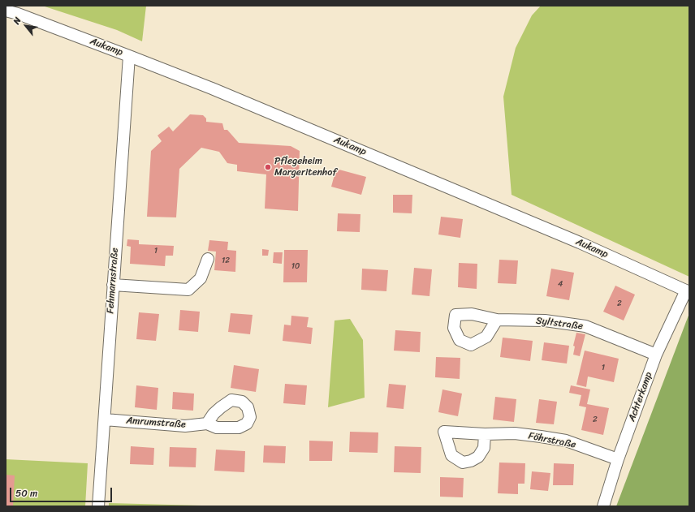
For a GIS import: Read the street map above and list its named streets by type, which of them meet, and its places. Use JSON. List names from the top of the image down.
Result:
{
  "streets": {
    "street": [
      "Aukamp",
      "Fehmarnstraße",
      "Syltstraße",
      "Achterkamp",
      "Amrumstraße",
      "Föhrstraße"
    ]
  },
  "crossings": [
    ["Aukamp", "Fehmarnstraße"],
    ["Aukamp", "Achterkamp"],
    ["Fehmarnstraße", "Amrumstraße"],
    ["Syltstraße", "Achterkamp"],
    ["Achterkamp", "Föhrstraße"]
  ],
  "places": ["Pflegeheim Margeritenhof"],
  "house_numbers": [
    "1",
    "12",
    "10",
    "4",
    "2",
    "1",
    "2"
  ],
  "scale_bar": "50 m",
  "north": "top left"
}
